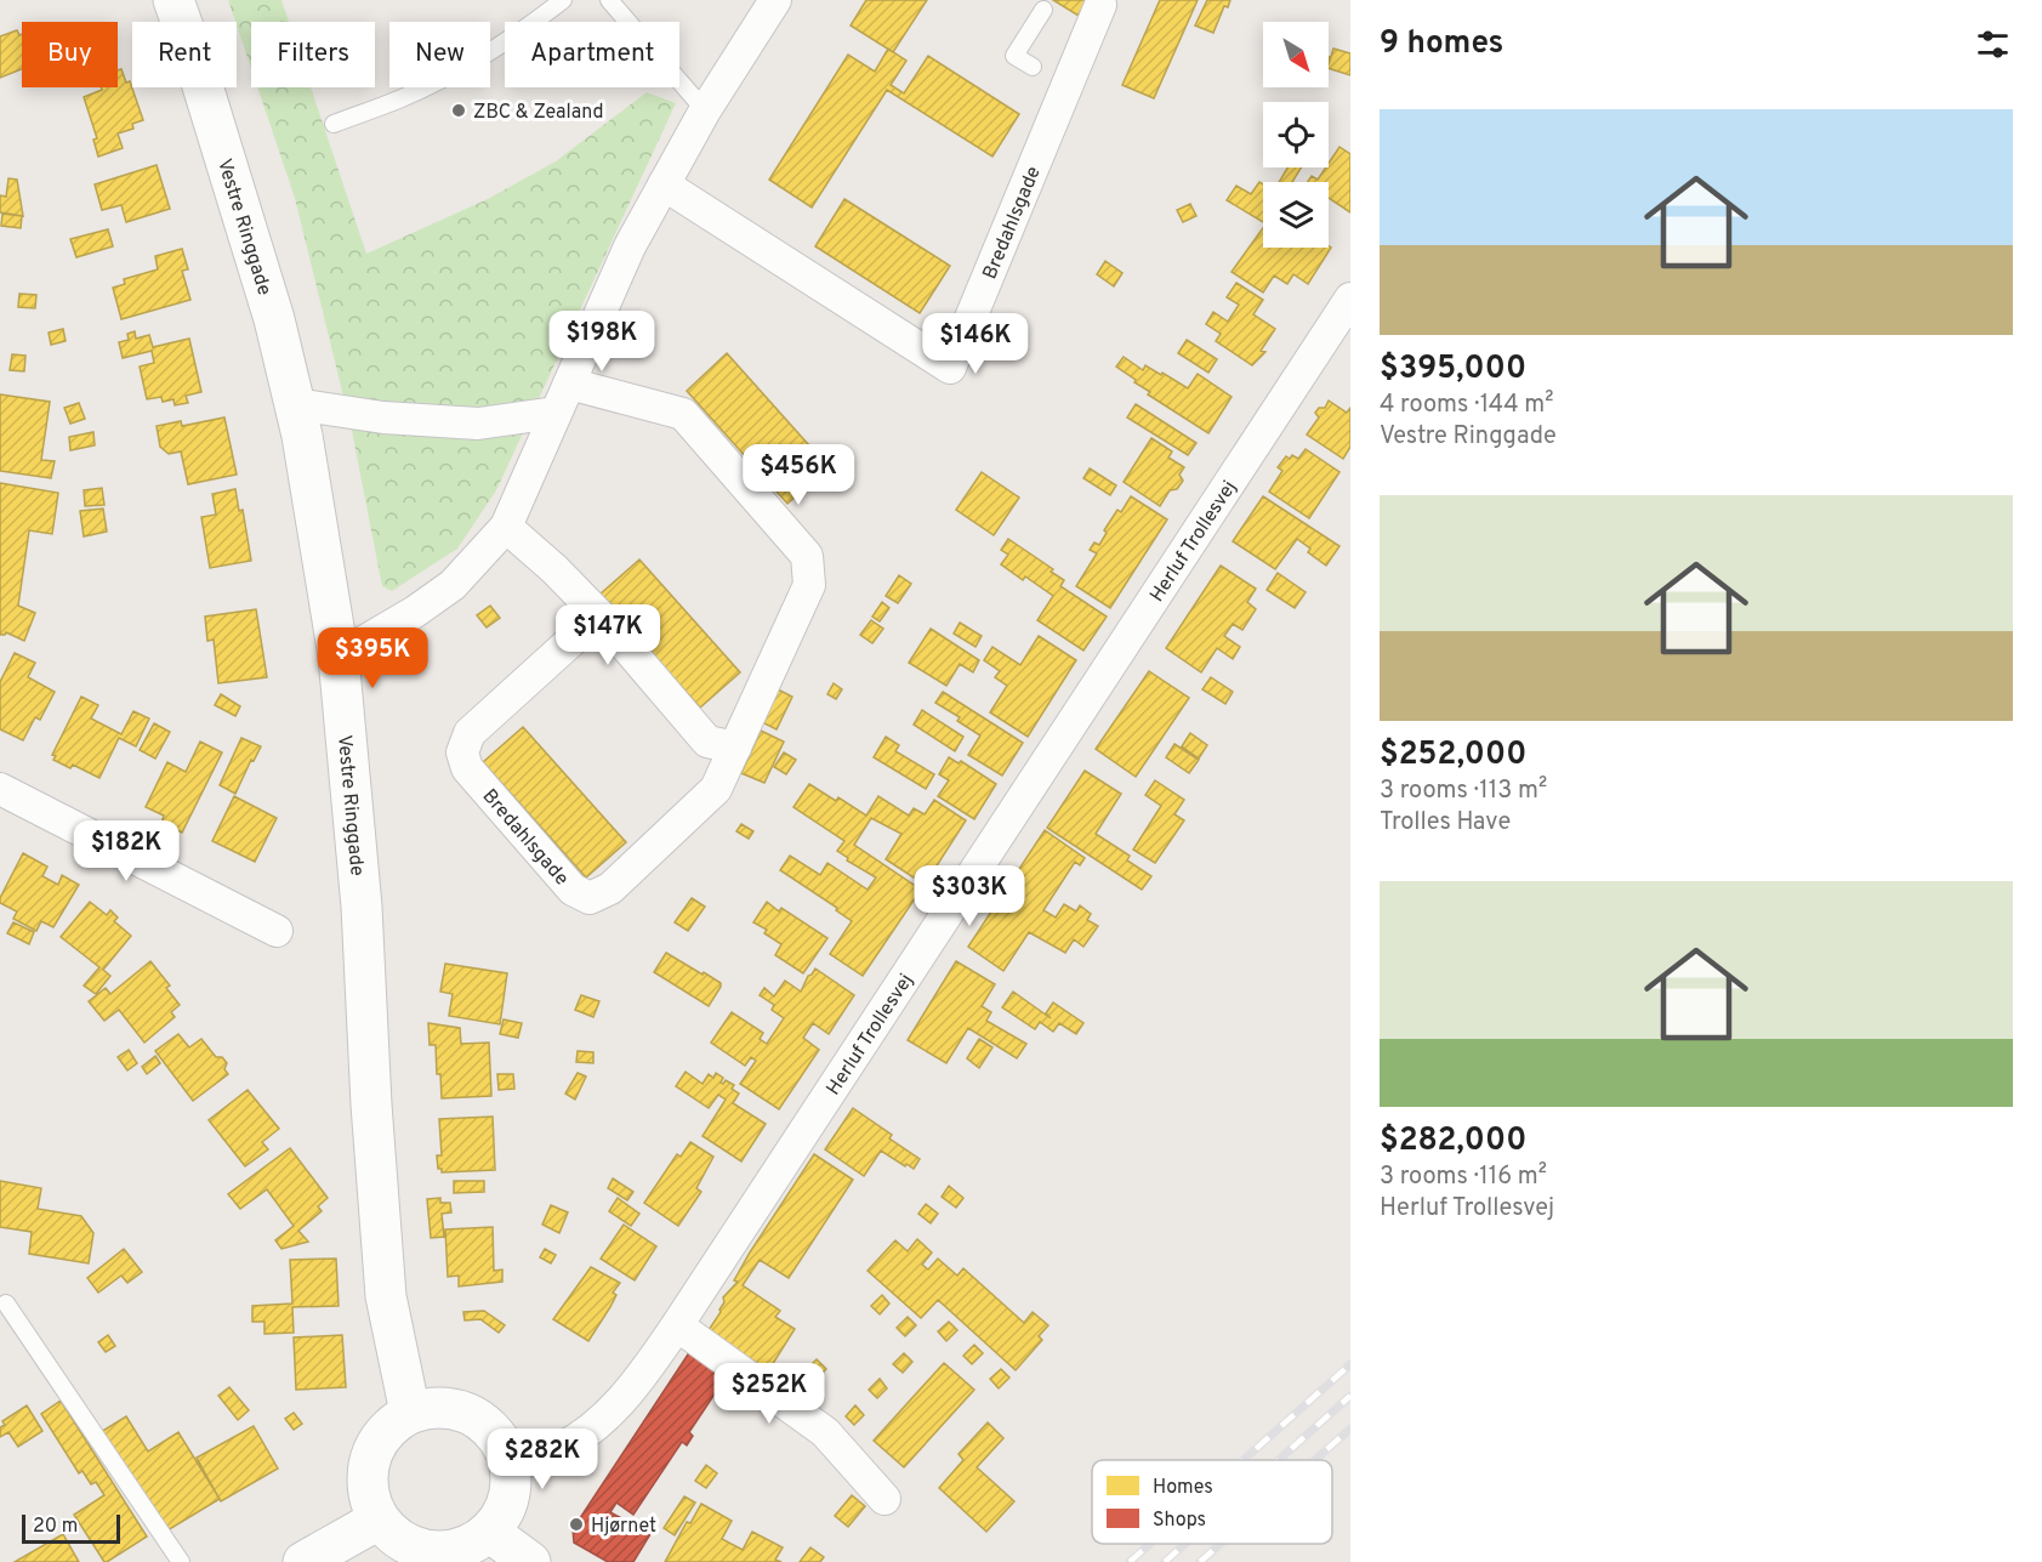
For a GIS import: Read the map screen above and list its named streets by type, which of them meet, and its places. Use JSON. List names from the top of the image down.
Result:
{
  "streets": {
    "street": ["Bredahlsgade", "Vestre Ringgade", "Herluf Trollesvej"]
  },
  "crossings": [
    ["Vestre Ringgade", "Herluf Trollesvej"]
  ],
  "places": ["ZBC & Zealand", "Hjørnet"],
  "legend": ["Homes", "Shops"],
  "scale_bar": "20 m",
  "north": "bottom right",
  "page": {
    "heading": "9 homes",
    "chip": [
      "Buy",
      "Rent",
      "Filters",
      "New",
      "Apartment"
    ],
    "list": [
      {
        "name": "$395,000",
        "note": "4 rooms · 144 m² · Vestre Ringgade"
      },
      {
        "name": "$252,000",
        "note": "3 rooms · 113 m² · Trolles Have"
      },
      {
        "name": "$282,000",
        "note": "3 rooms · 116 m² · Herluf Trollesvej"
      }
    ],
    "price": [
      "$198K",
      "$146K",
      "$456K",
      "$147K",
      "$395K",
      "$182K",
      "$303K",
      "$252K",
      "$282K"
    ],
    "scale": "20 m"
  }
}
